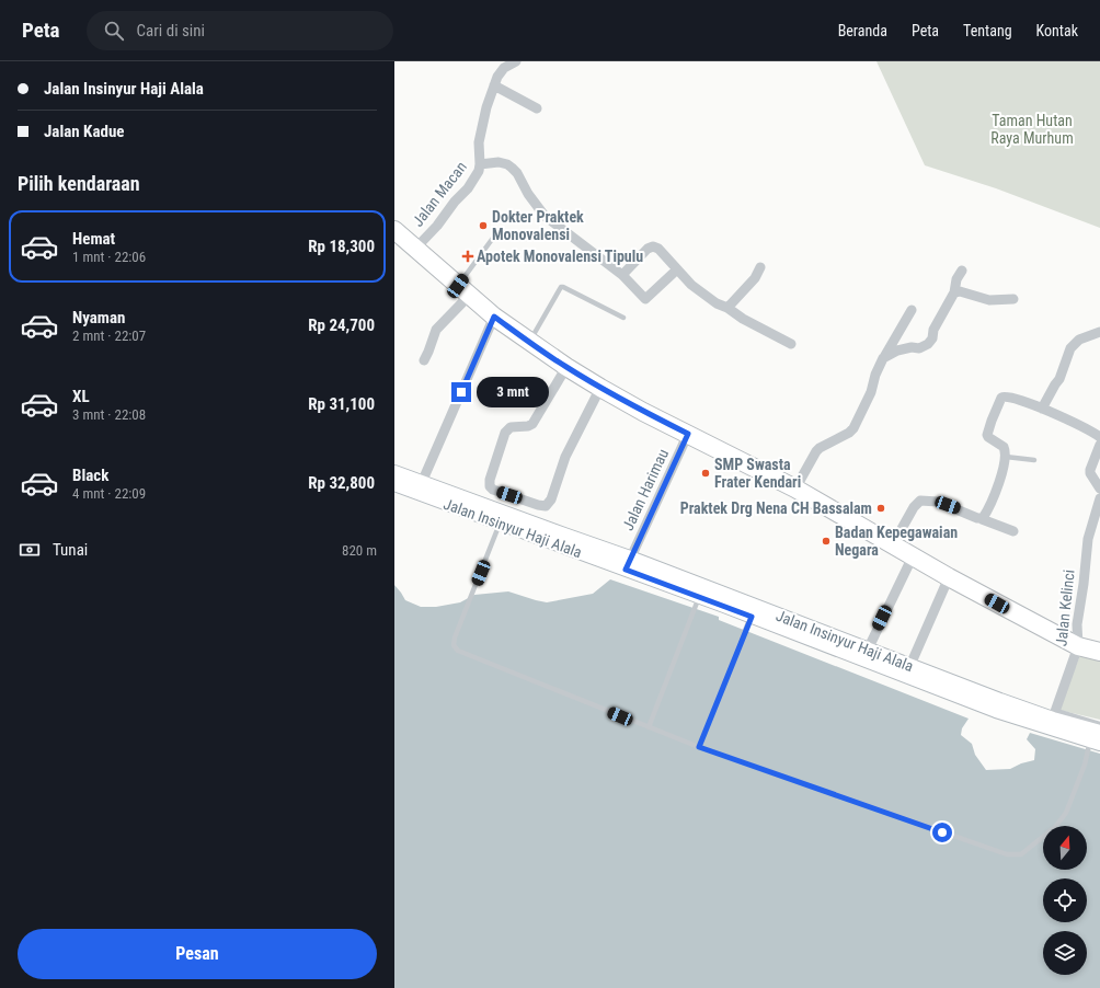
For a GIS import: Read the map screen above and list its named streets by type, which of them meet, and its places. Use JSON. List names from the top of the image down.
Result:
{
  "streets": {
    "main road": ["Jalan Insinyur Haji Alala"],
    "street": ["Jalan Macan", "Jalan Harimau", "Jalan Kelinci"]
  },
  "crossings": [
    ["Jalan Harimau", "Jalan Insinyur Haji Alala"],
    ["Jalan Insinyur Haji Alala", "Jalan Kelinci"]
  ],
  "parks": ["Taman Hutan Raya Murhum"],
  "places": {
    "other": [
      "Dokter Praktek Monovalensi",
      "SMP Swasta Frater Kendari",
      "Praktek Drg Nena CH Bassalam",
      "Badan Kepegawaian Negara"
    ],
    "health": ["Apotek Monovalensi Tipulu"]
  },
  "north": "top",
  "page": {
    "header": "Peta",
    "search": "Cari di sini",
    "nav": [
      "Beranda",
      "Peta",
      "Tentang",
      "Kontak"
    ],
    "banner": ["Jalan Insinyur Haji Alala", "Jalan Kadue"],
    "heading": "Pilih kendaraan",
    "list": [
      {
        "name": "Hemat",
        "note": "1 mnt · 22:06",
        "value": "Rp 18,300"
      },
      {
        "name": "Nyaman",
        "note": "2 mnt · 22:07",
        "value": "Rp 24,700"
      },
      {
        "name": "XL",
        "note": "3 mnt · 22:08",
        "value": "Rp 31,100"
      },
      {
        "name": "Black",
        "note": "4 mnt · 22:09",
        "value": "Rp 32,800"
      }
    ],
    "bubble": "3 mnt",
    "pay": ["Tunai", "820 m"],
    "buttons": "Pesan"
  }
}
